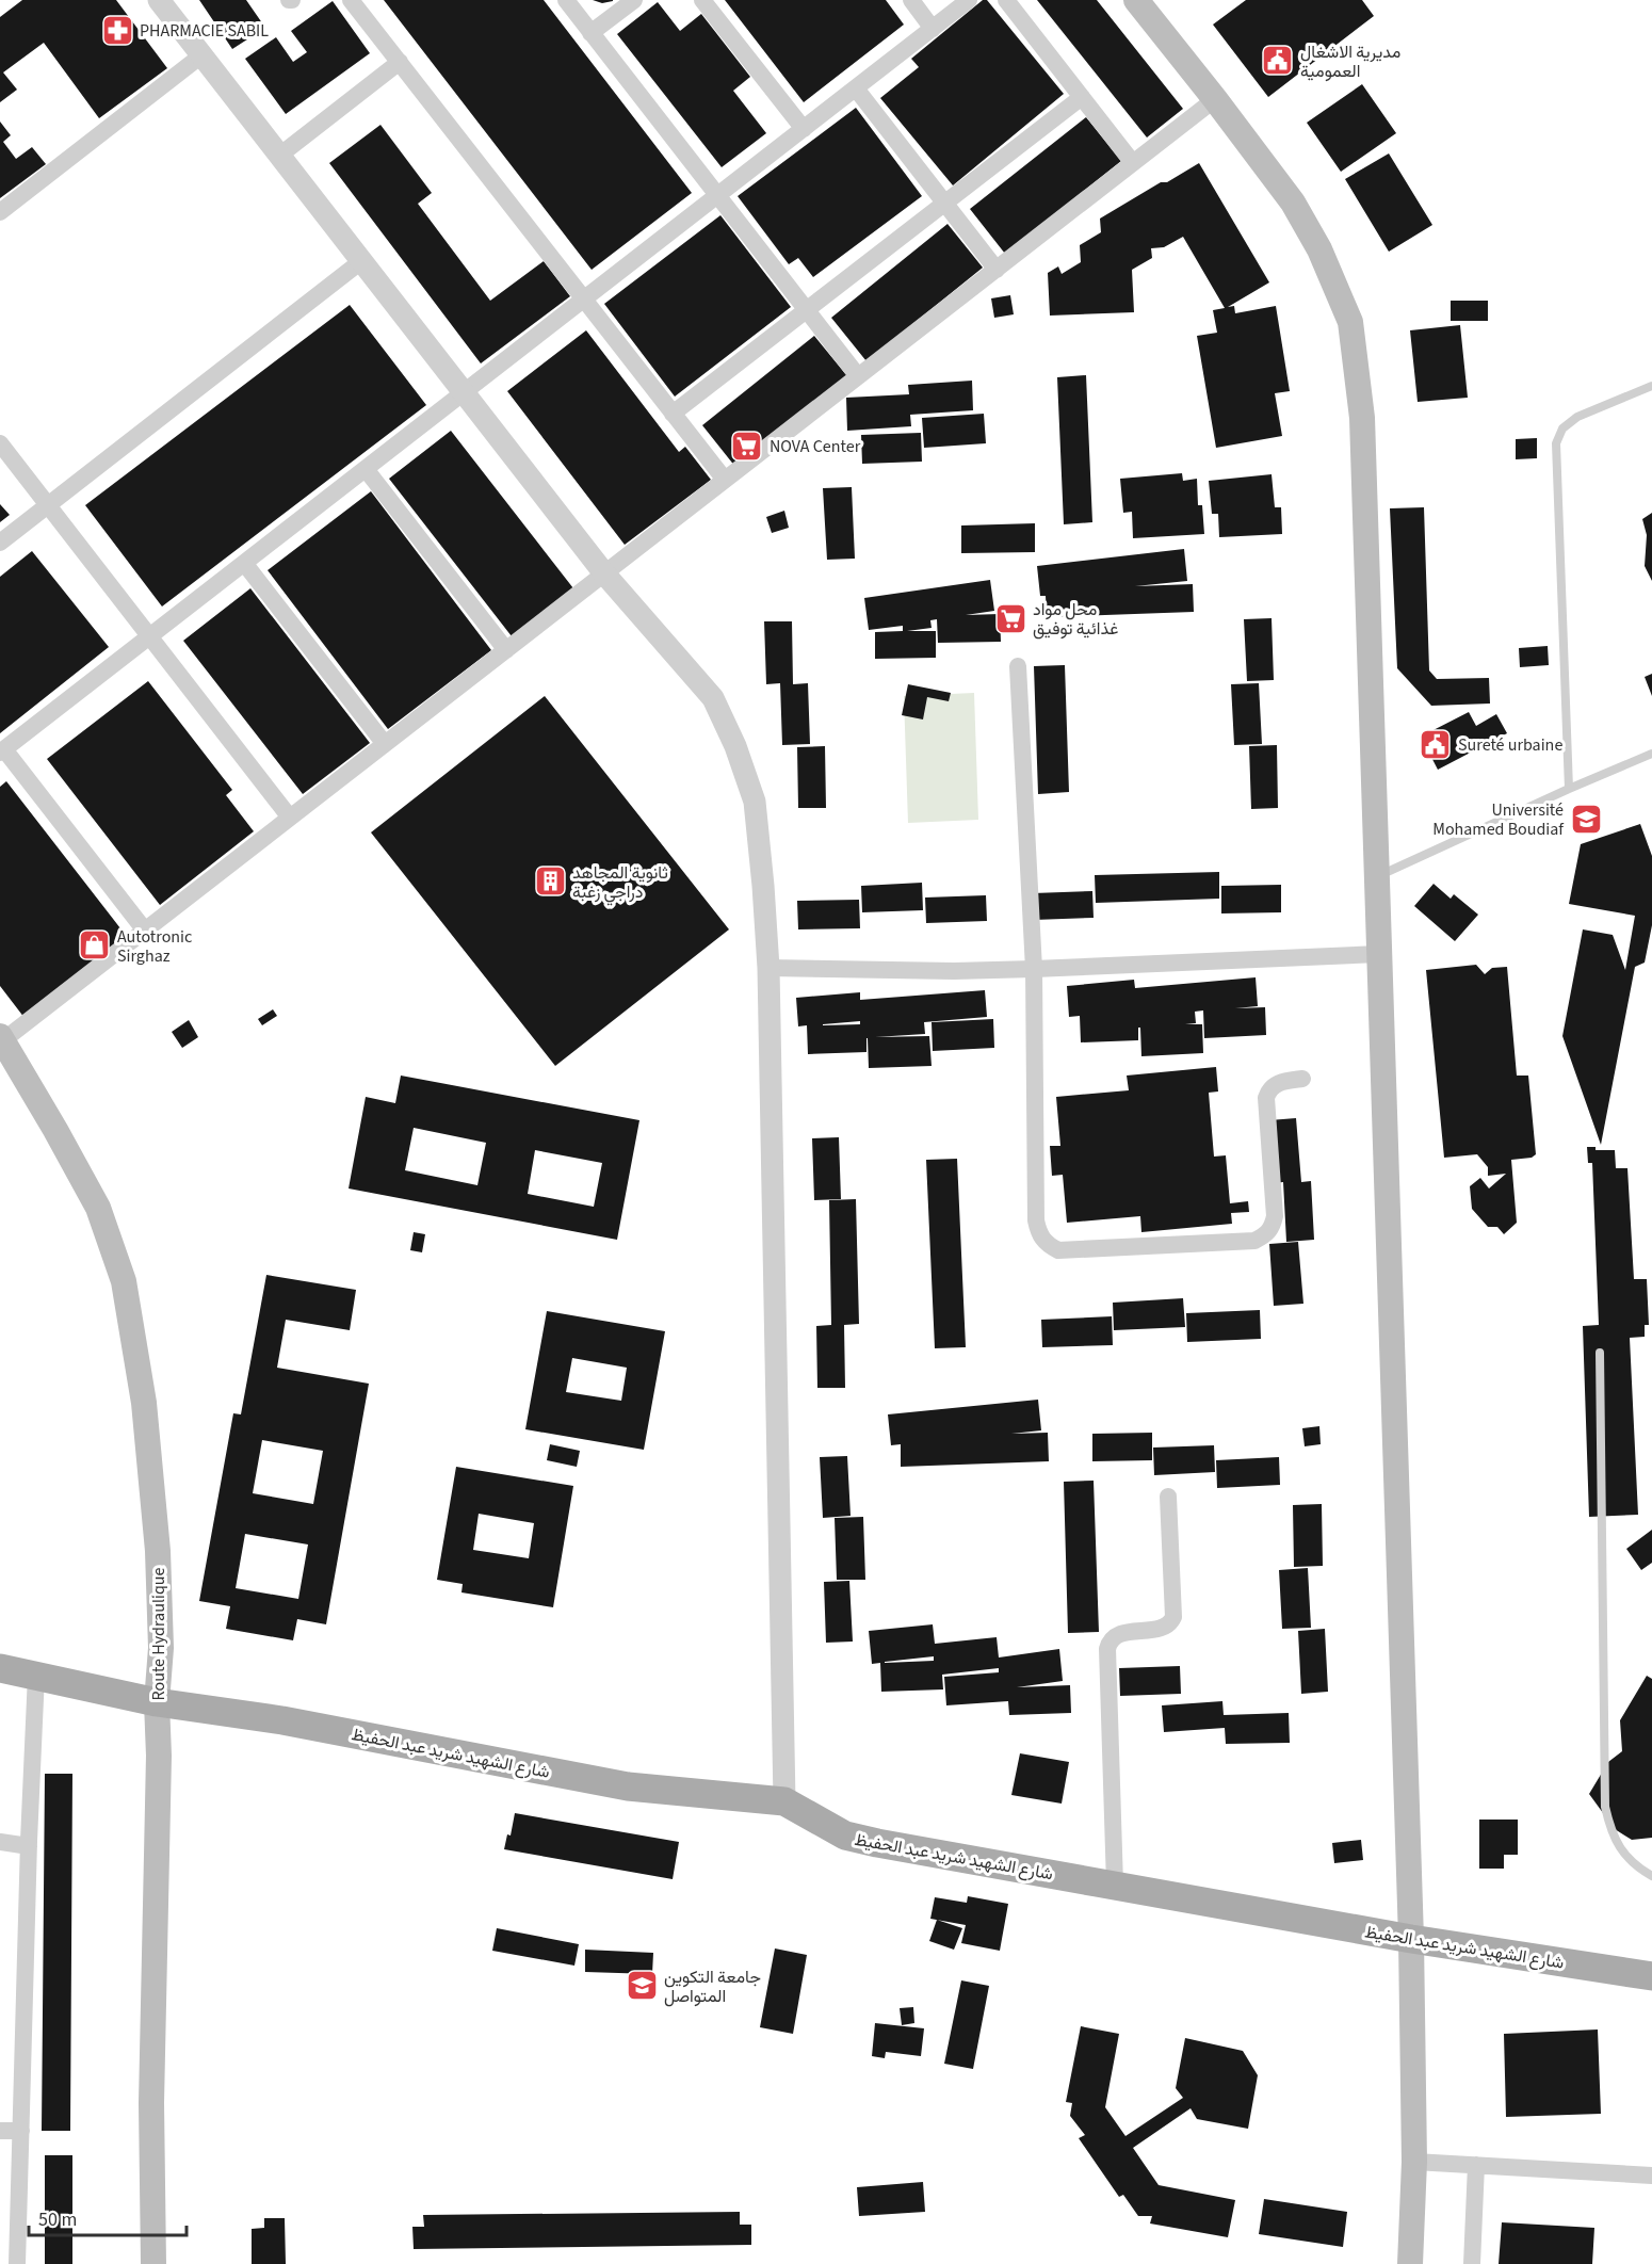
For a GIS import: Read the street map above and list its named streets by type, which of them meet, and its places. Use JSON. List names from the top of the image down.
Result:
{
  "streets": {
    "main road": ["Route Hydraulique", "شارع الشهيد شريد عبد الحفيظ"]
  },
  "crossings": [
    ["Route Hydraulique", "شارع الشهيد شريد عبد الحفيظ"]
  ],
  "places": {
    "pharmacy": ["PHARMACIE SABIL"],
    "public building": ["مديرية الاشغال العمومية", "Sureté urbaine"],
    "supermarket": ["NOVA Center", "محل مواد غذائية توفيق"],
    "school or university": ["Université Mohamed Boudiaf", "جامعة التكوين المتواصل"],
    "building": ["ثانوية المجاهد دراجي زغبة"],
    "shop": ["Autotronic Sirghaz"]
  },
  "scale_bar": "50 m"
}
